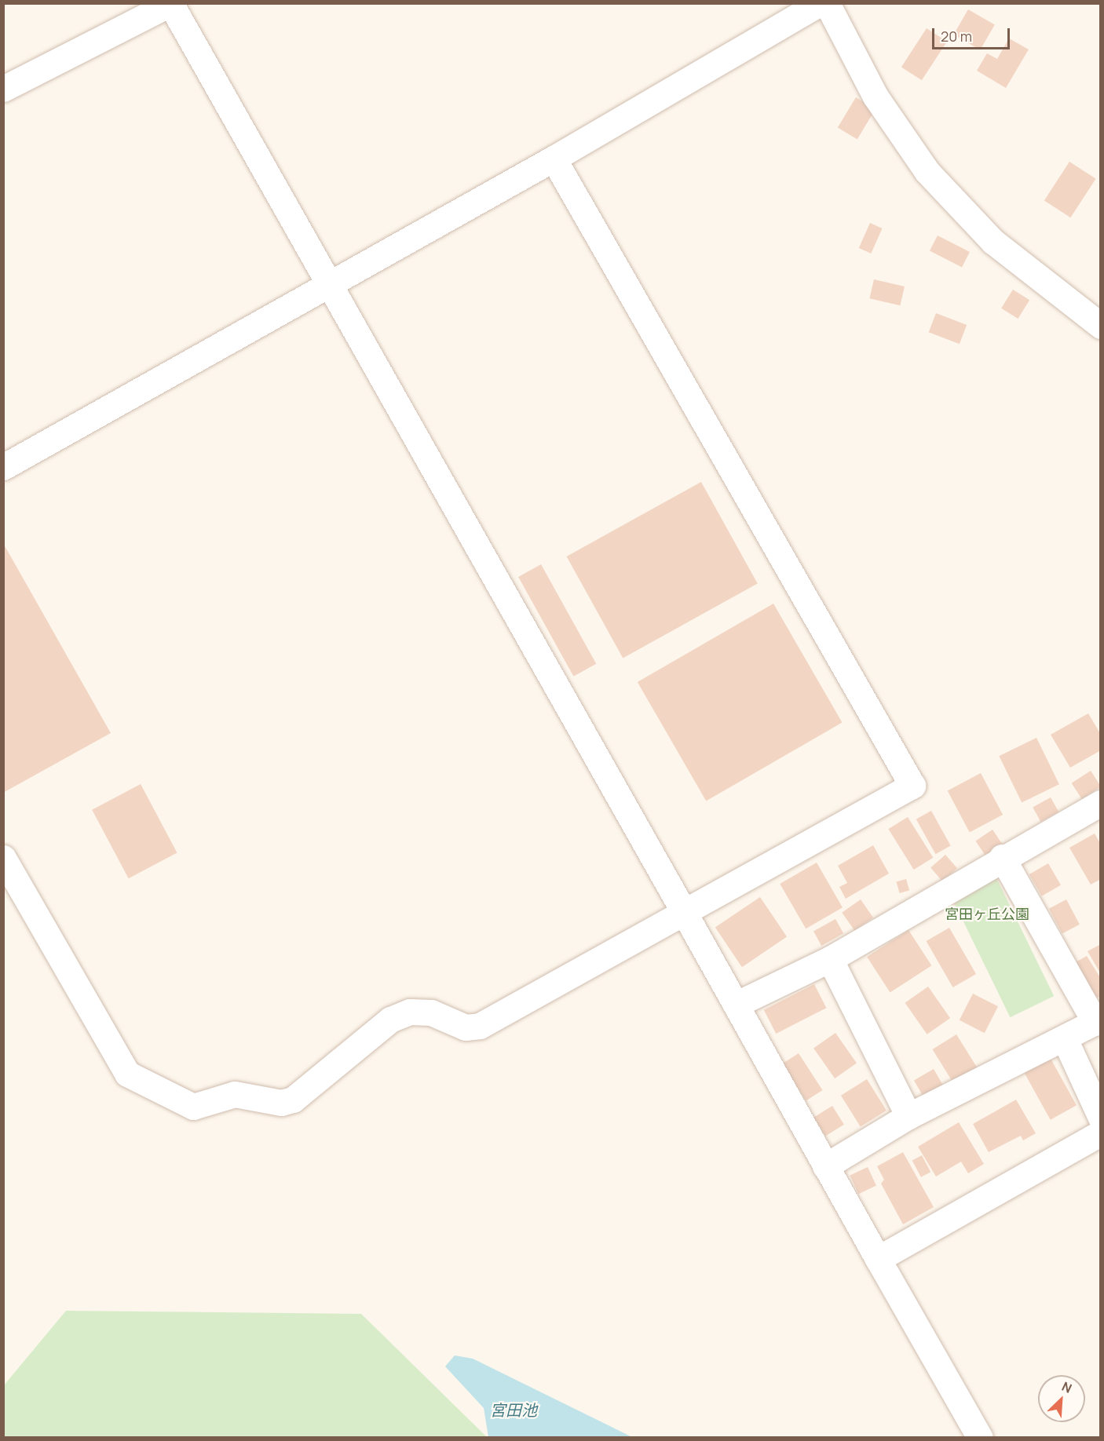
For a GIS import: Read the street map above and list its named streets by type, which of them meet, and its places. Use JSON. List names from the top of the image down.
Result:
{
  "water": ["宮田池"],
  "parks": ["宮田ヶ丘公園"],
  "scale_bar": "20 m",
  "north": "top right"
}
